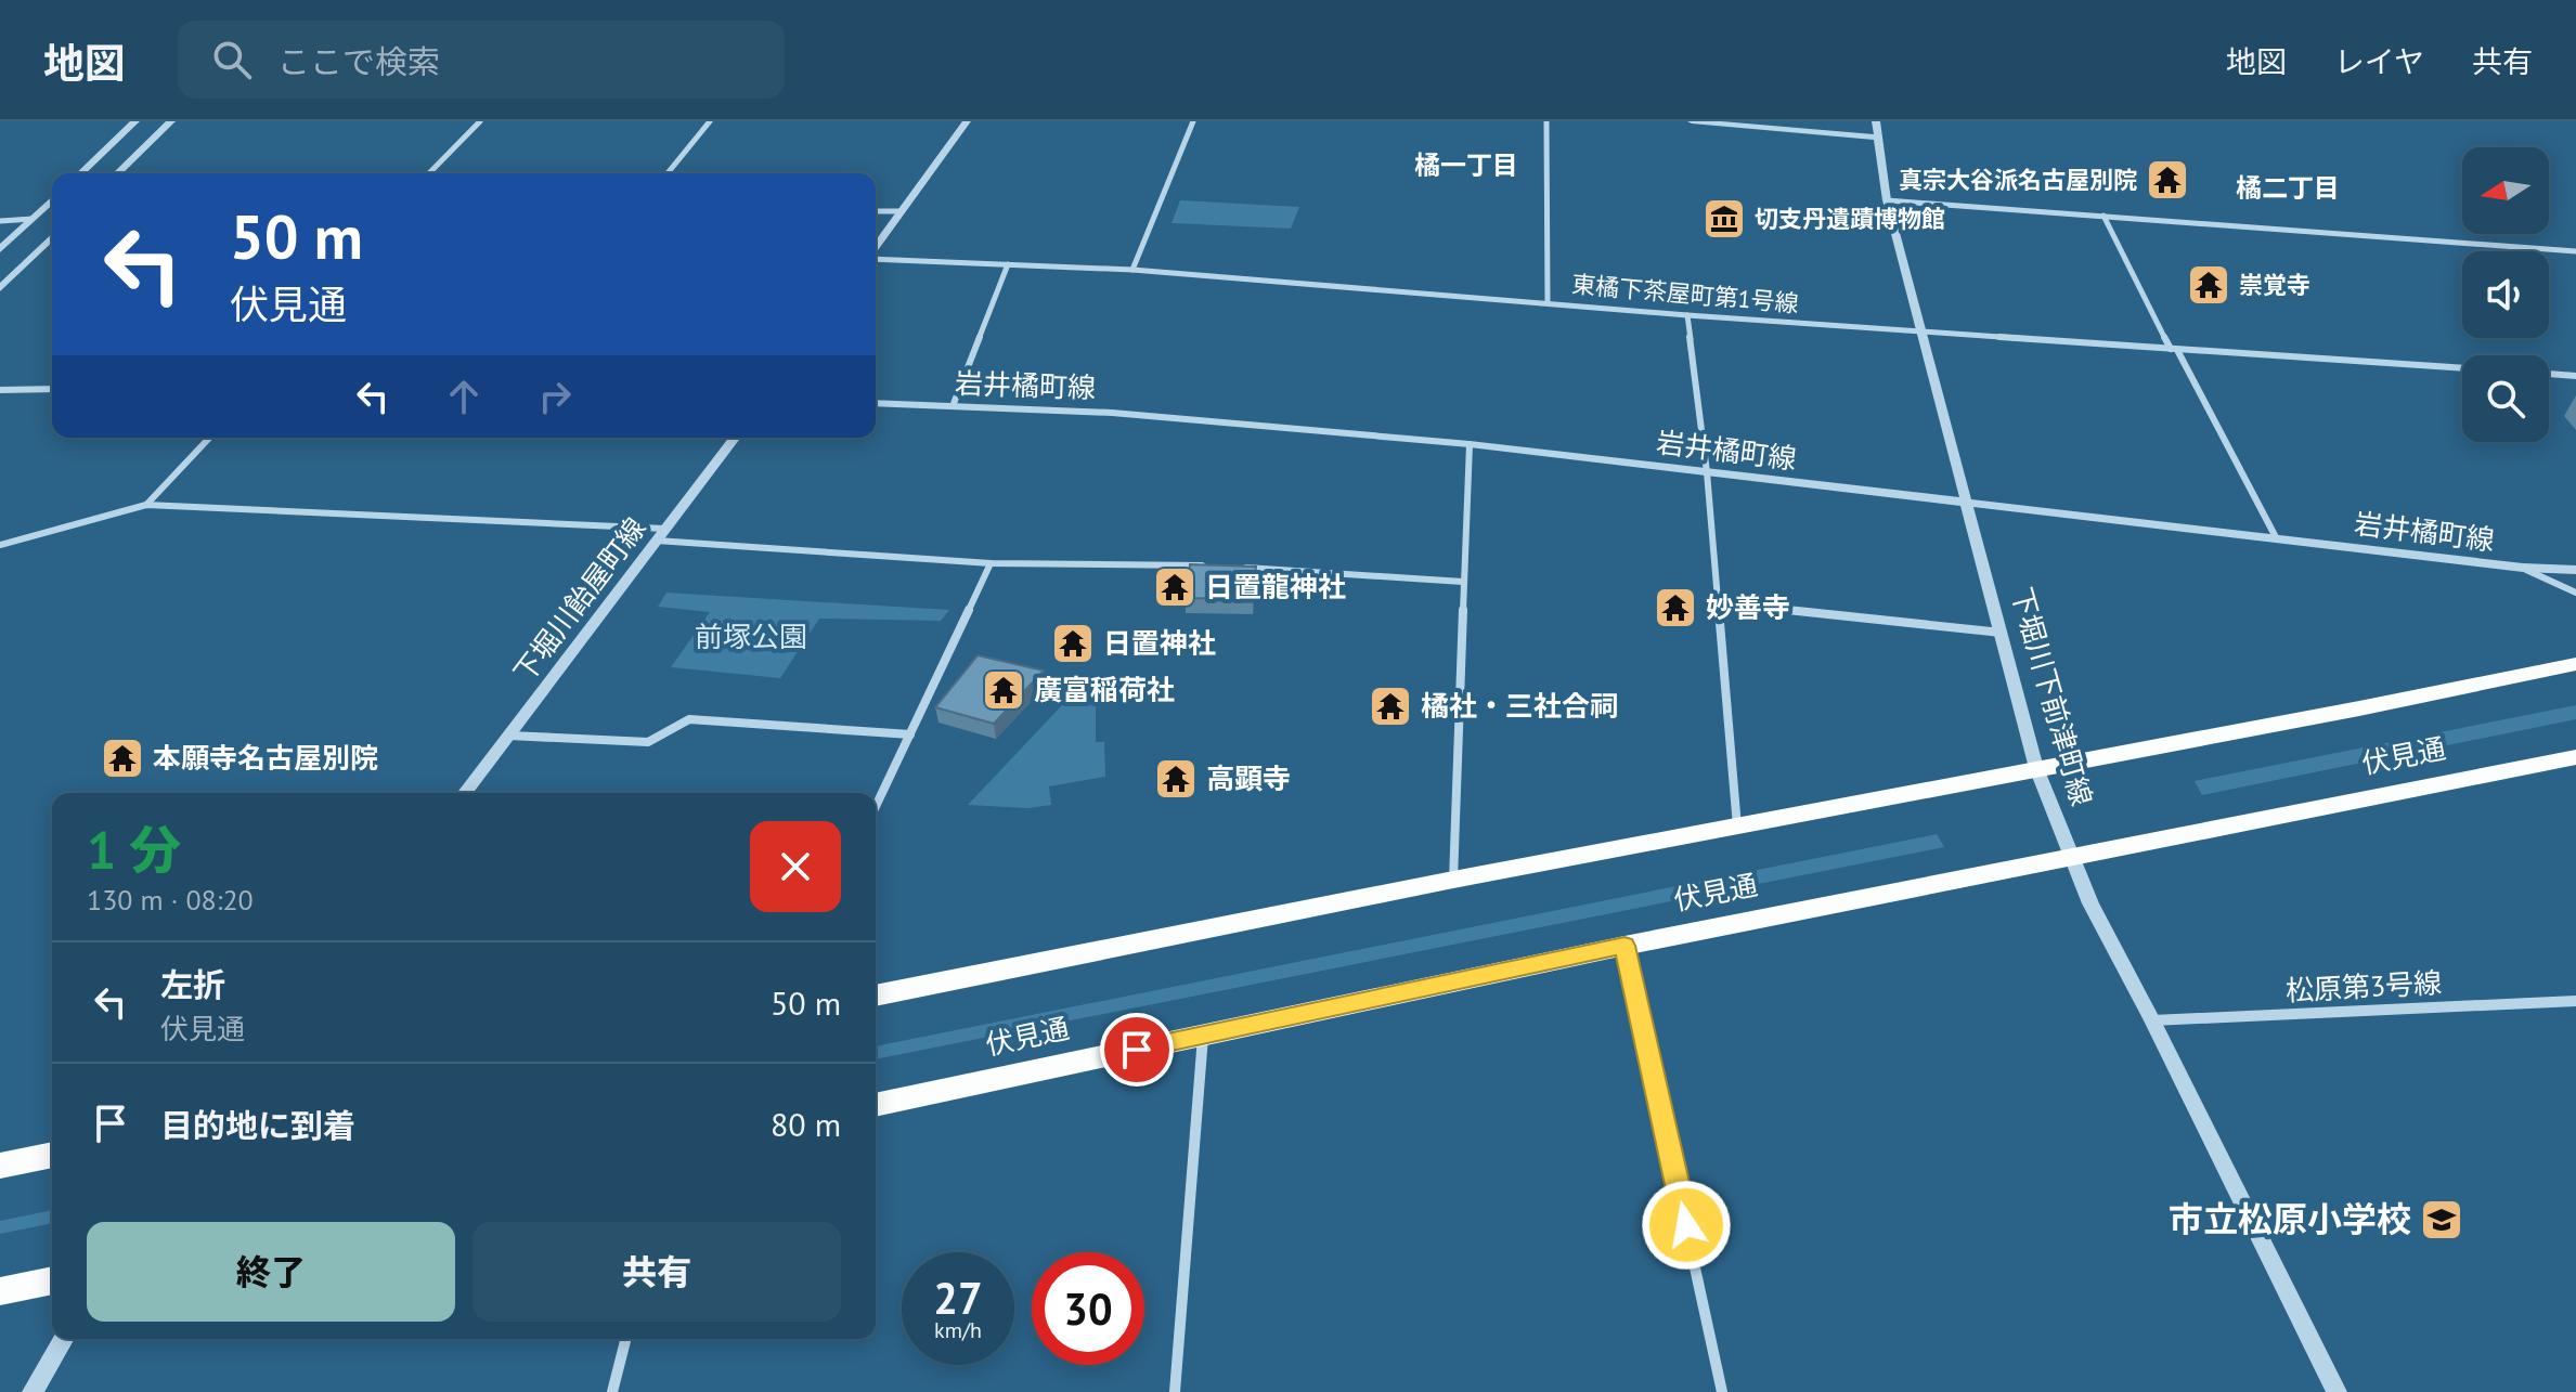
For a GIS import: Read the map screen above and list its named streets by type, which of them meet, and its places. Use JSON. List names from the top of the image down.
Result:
{
  "streets": {
    "highway": ["伏見通"],
    "street": [
      "東橘下茶屋町第1号線",
      "岩井橘町線",
      "下堀川飴屋町線",
      "下堀川下前津町線",
      "松原第3号線"
    ]
  },
  "crossings": [
    ["東橘下茶屋町第1号線", "下堀川下前津町線"],
    ["岩井橘町線", "下堀川下前津町線"],
    ["下堀川下前津町線", "伏見通"],
    ["下堀川下前津町線", "松原第3号線"]
  ],
  "districts": ["橘一丁目", "橘二丁目"],
  "parks": ["前塚公園"],
  "places": {
    "temple": [
      "真宗大谷派名古屋別院",
      "崇覚寺",
      "日置龍神社",
      "妙善寺",
      "日置神社",
      "廣富稲荷社",
      "橘社・三社合祠",
      "本願寺名古屋別院",
      "高顕寺"
    ],
    "museum": ["切支丹遺蹟博物館"],
    "school or university": ["市立松原小学校"]
  },
  "north": "left",
  "page": {
    "header": "地図",
    "search": "ここで検索",
    "nav": ["地図", "レイヤ", "共有"],
    "turn": ["50 m", "伏見通"],
    "heading": ["1 分", "130 m · 08:20"],
    "list": [
      {
        "name": "左折",
        "note": "伏見通",
        "value": "50 m"
      },
      {
        "name": "目的地に到着",
        "value": "80 m"
      }
    ],
    "buttons": ["終了", "共有"],
    "speed": "27 km/h",
    "limit": "30"
  }
}
